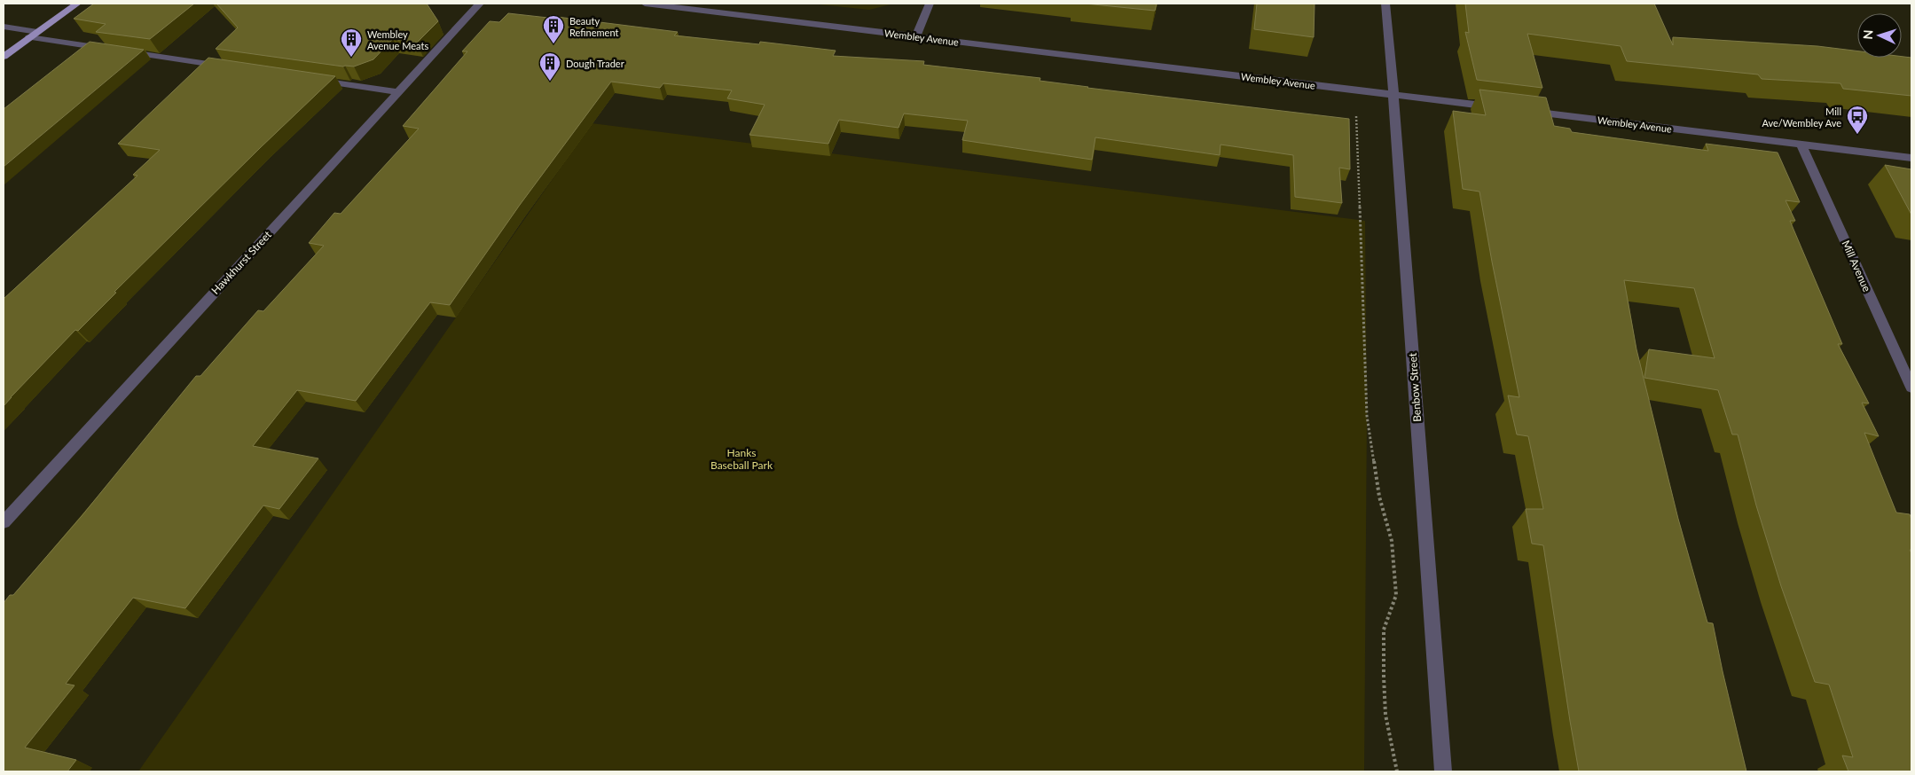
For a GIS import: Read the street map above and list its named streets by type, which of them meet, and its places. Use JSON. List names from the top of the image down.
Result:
{
  "streets": {
    "street": [
      "Wembley Avenue",
      "Hawkhurst Street",
      "Mill Avenue",
      "Benbow Street"
    ]
  },
  "crossings": [
    ["Wembley Avenue", "Mill Avenue"],
    ["Wembley Avenue", "Benbow Street"]
  ],
  "parks": ["Hanks Baseball Park"],
  "places": {
    "building": ["Beauty Refinement", "Wembley Avenue Meats", "Dough Trader"],
    "bus stop": ["Mill Ave/Wembley Ave"]
  },
  "north": "left"
}
